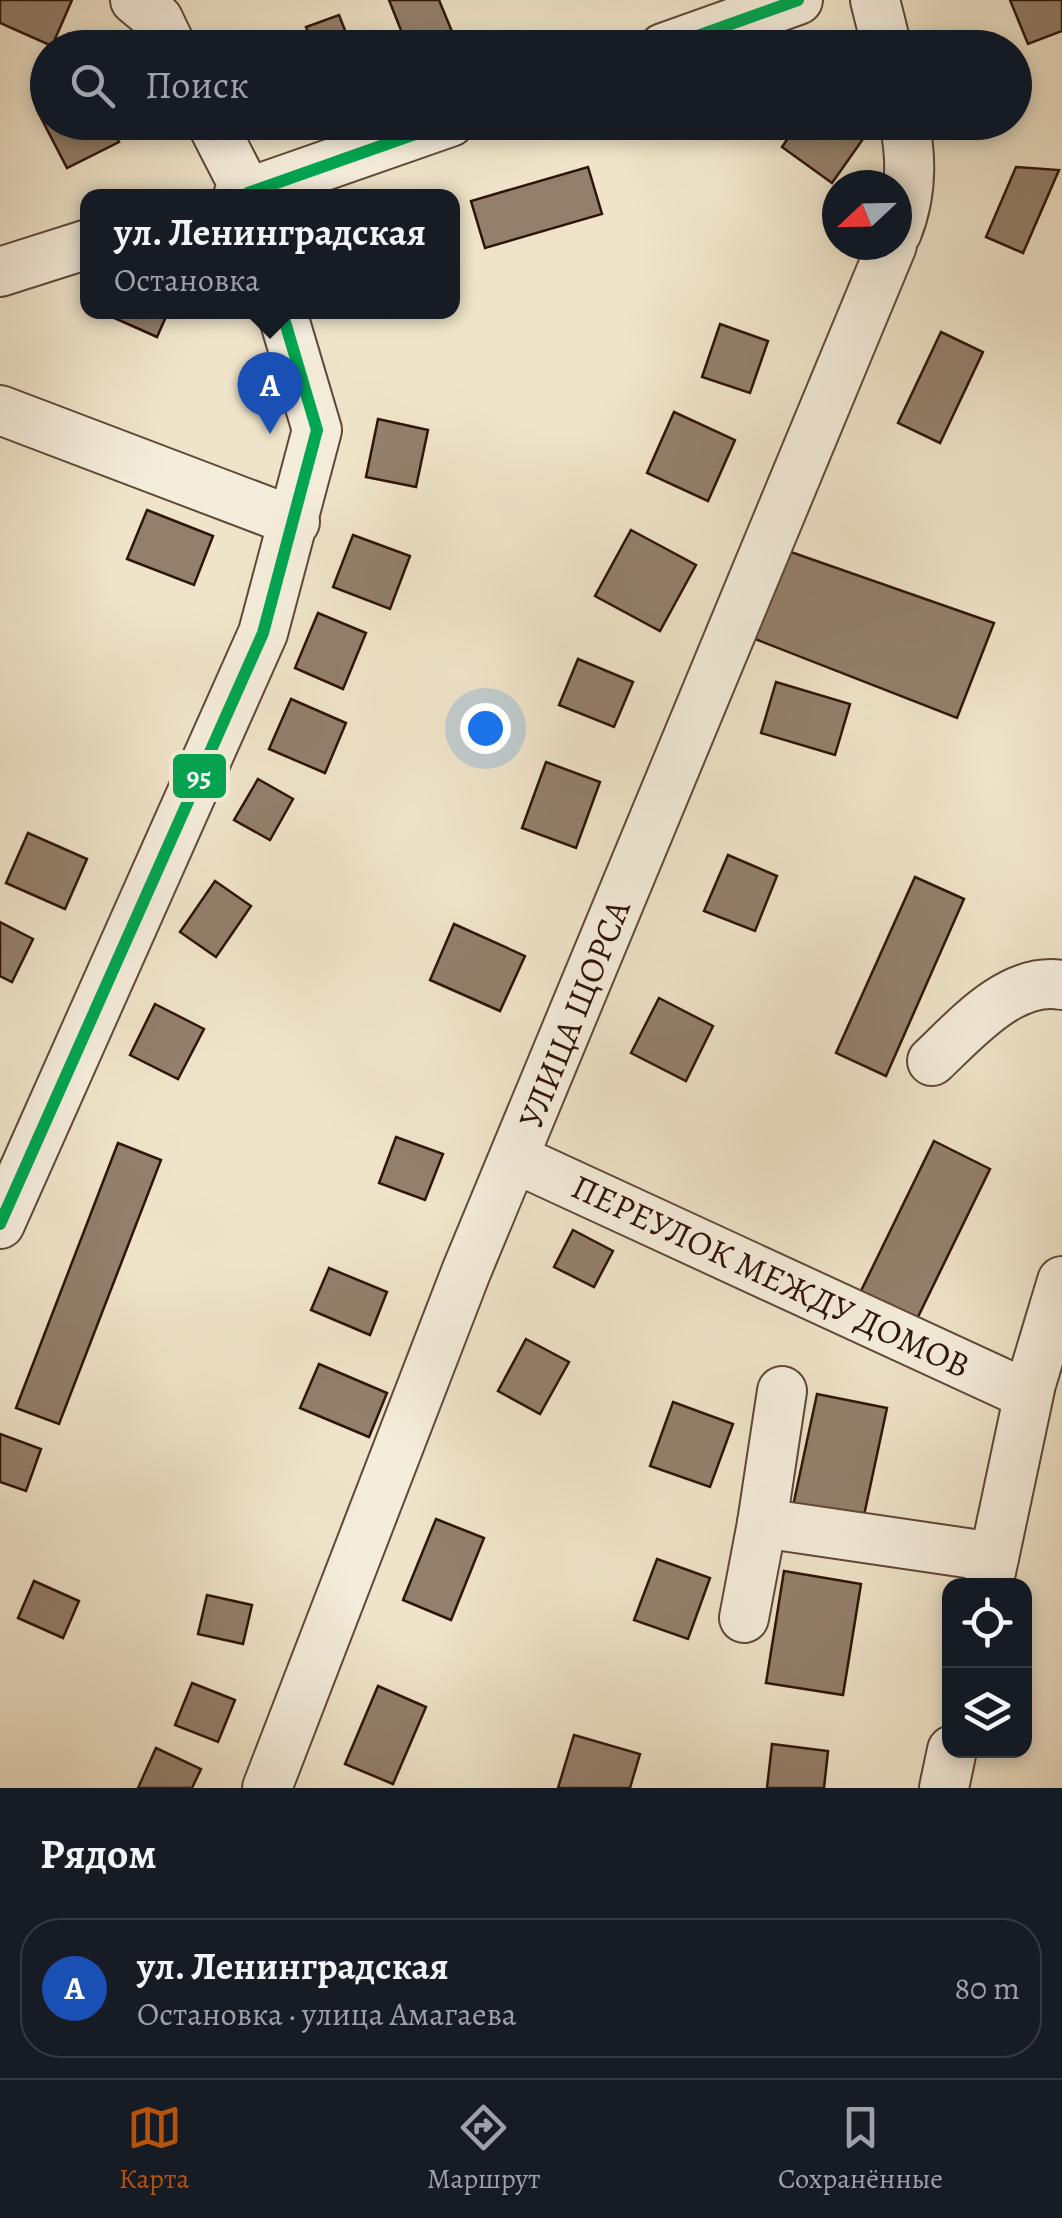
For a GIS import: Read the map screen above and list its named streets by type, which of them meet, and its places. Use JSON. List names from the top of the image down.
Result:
{
  "streets": {
    "street": ["УЛИЦА ЩОРСА", "ПЕРЕУЛОК МЕЖДУ ДОМОВ"]
  },
  "crossings": [
    ["УЛИЦА ЩОРСА", "ПЕРЕУЛОК МЕЖДУ ДОМОВ"]
  ],
  "lines": ["transit line 95"],
  "north": "left",
  "page": {
    "search": "Поиск",
    "popup": ["ул. Ленинградская", "Остановка"],
    "pins": "A",
    "heading": "Рядом",
    "list": [
      {
        "mark": "A",
        "name": "ул. Ленинградская",
        "note": "Остановка · улица Амагаева",
        "value": "80 m"
      }
    ],
    "nav": ["Карта", "Маршрут", "Сохранённые"]
  }
}
